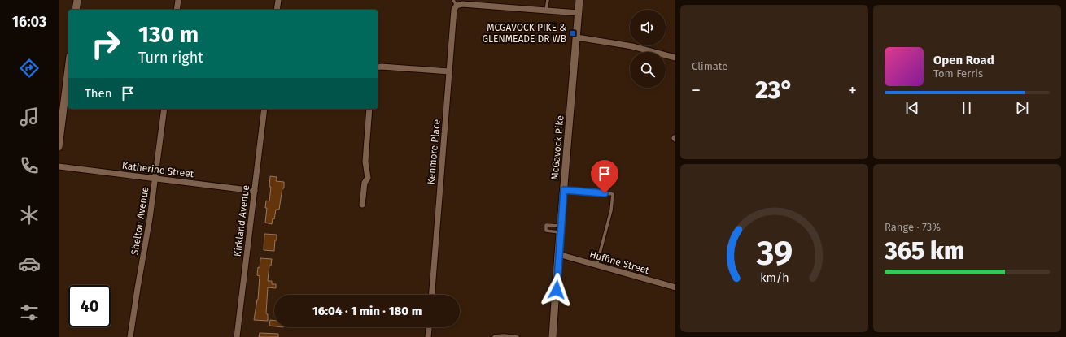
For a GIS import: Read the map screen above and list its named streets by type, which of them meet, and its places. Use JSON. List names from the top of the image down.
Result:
{
  "streets": {
    "street": [
      "McGavock Pike",
      "Kenmore Place",
      "Katherine Street",
      "Shelton Avenue",
      "Kirkland Avenue",
      "Huffine Street"
    ]
  },
  "crossings": [
    ["McGavock Pike", "Huffine Street"],
    ["Katherine Street", "Shelton Avenue"],
    ["Katherine Street", "Kirkland Avenue"]
  ],
  "places": {
    "transit": ["MCGAVOCK PIKE & GLENMEADE DR WB"]
  },
  "page": {
    "tabs": "16:03",
    "tile": [
      "Climate",
      ["Range · 73%", "365 km"]
    ],
    "turn": ["130 m", "Turn right"],
    "song": ["Open Road", "Tom Ferris"],
    "heat": ["−", "23°", "+"],
    "then": "Then",
    "limit": "40",
    "trip": "16:04 · 1 min · 180 m",
    "gauge": ["39", "km/h"]
  }
}
